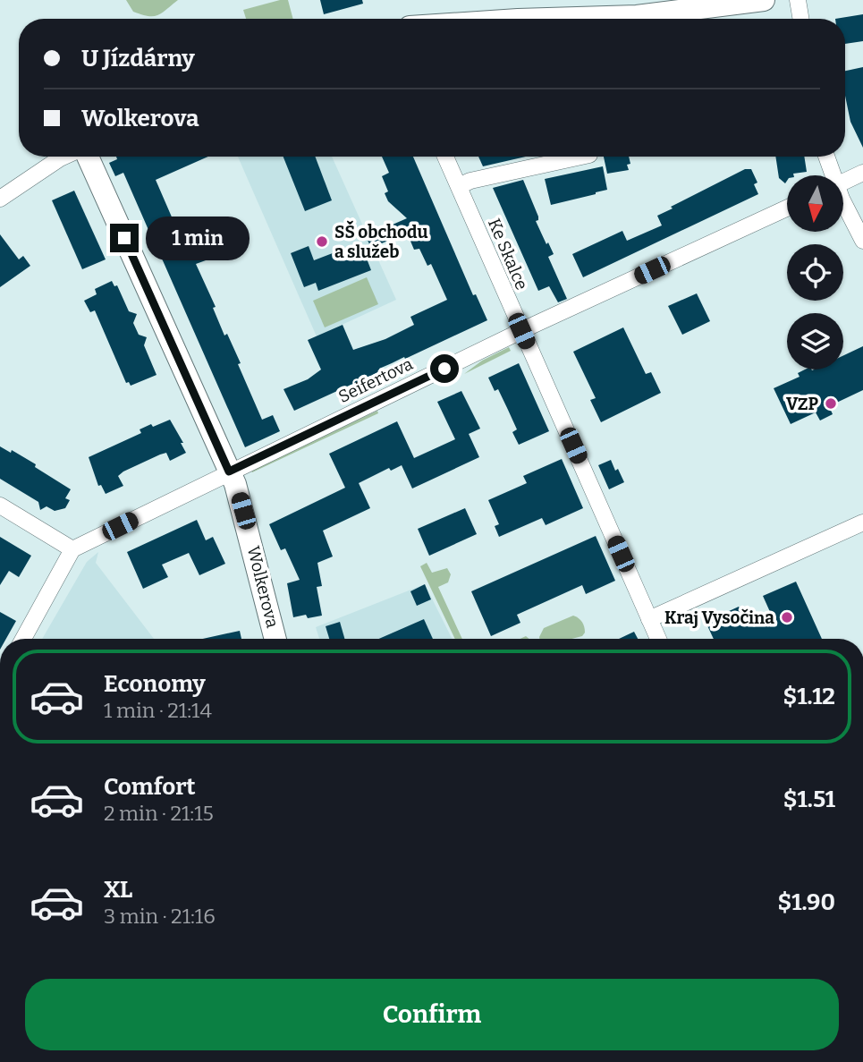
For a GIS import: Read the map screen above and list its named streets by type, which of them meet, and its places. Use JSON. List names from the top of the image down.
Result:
{
  "streets": {
    "street": ["Ke Skalce", "Seifertova", "Wolkerova"]
  },
  "crossings": [
    ["Ke Skalce", "Seifertova"],
    ["Seifertova", "Wolkerova"]
  ],
  "places": ["SŠ obchodu a služeb", "VZP", "Kraj Vysočina"],
  "north": "bottom",
  "page": {
    "banner": ["U Jízdárny", "Wolkerova"],
    "bubble": "1 min",
    "list": [
      {
        "name": "Economy",
        "note": "1 min · 21:14",
        "value": "$1.12"
      },
      {
        "name": "Comfort",
        "note": "2 min · 21:15",
        "value": "$1.51"
      },
      {
        "name": "XL",
        "note": "3 min · 21:16",
        "value": "$1.90"
      }
    ],
    "buttons": "Confirm"
  }
}
